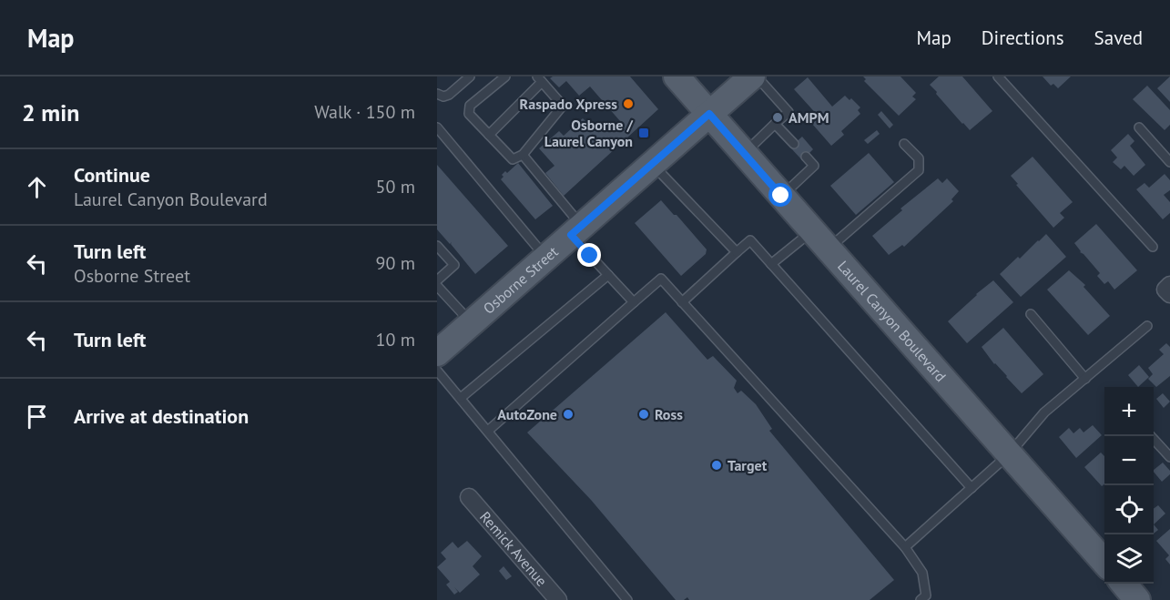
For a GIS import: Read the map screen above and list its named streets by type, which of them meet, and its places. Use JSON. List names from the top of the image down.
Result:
{
  "streets": {
    "main road": ["Osborne Street", "Laurel Canyon Boulevard"],
    "street": ["Remick Avenue"]
  },
  "crossings": [
    ["Osborne Street", "Laurel Canyon Boulevard"]
  ],
  "places": {
    "other": [
      "Raspado Xpress",
      "AMPM",
      "AutoZone",
      "Ross",
      "Target"
    ],
    "transit": ["Osborne / Laurel Canyon"]
  },
  "page": {
    "header": "Map",
    "nav": ["Map", "Directions", "Saved"],
    "heading": ["2 min", "Walk · 150 m"],
    "list": [
      ["Continue", "Laurel Canyon Boulevard", "50 m"],
      ["Turn left", "Osborne Street", "90 m"],
      ["Turn left", "10 m"],
      "Arrive at destination"
    ],
    "map_buttons": ["+", "−"]
  }
}
